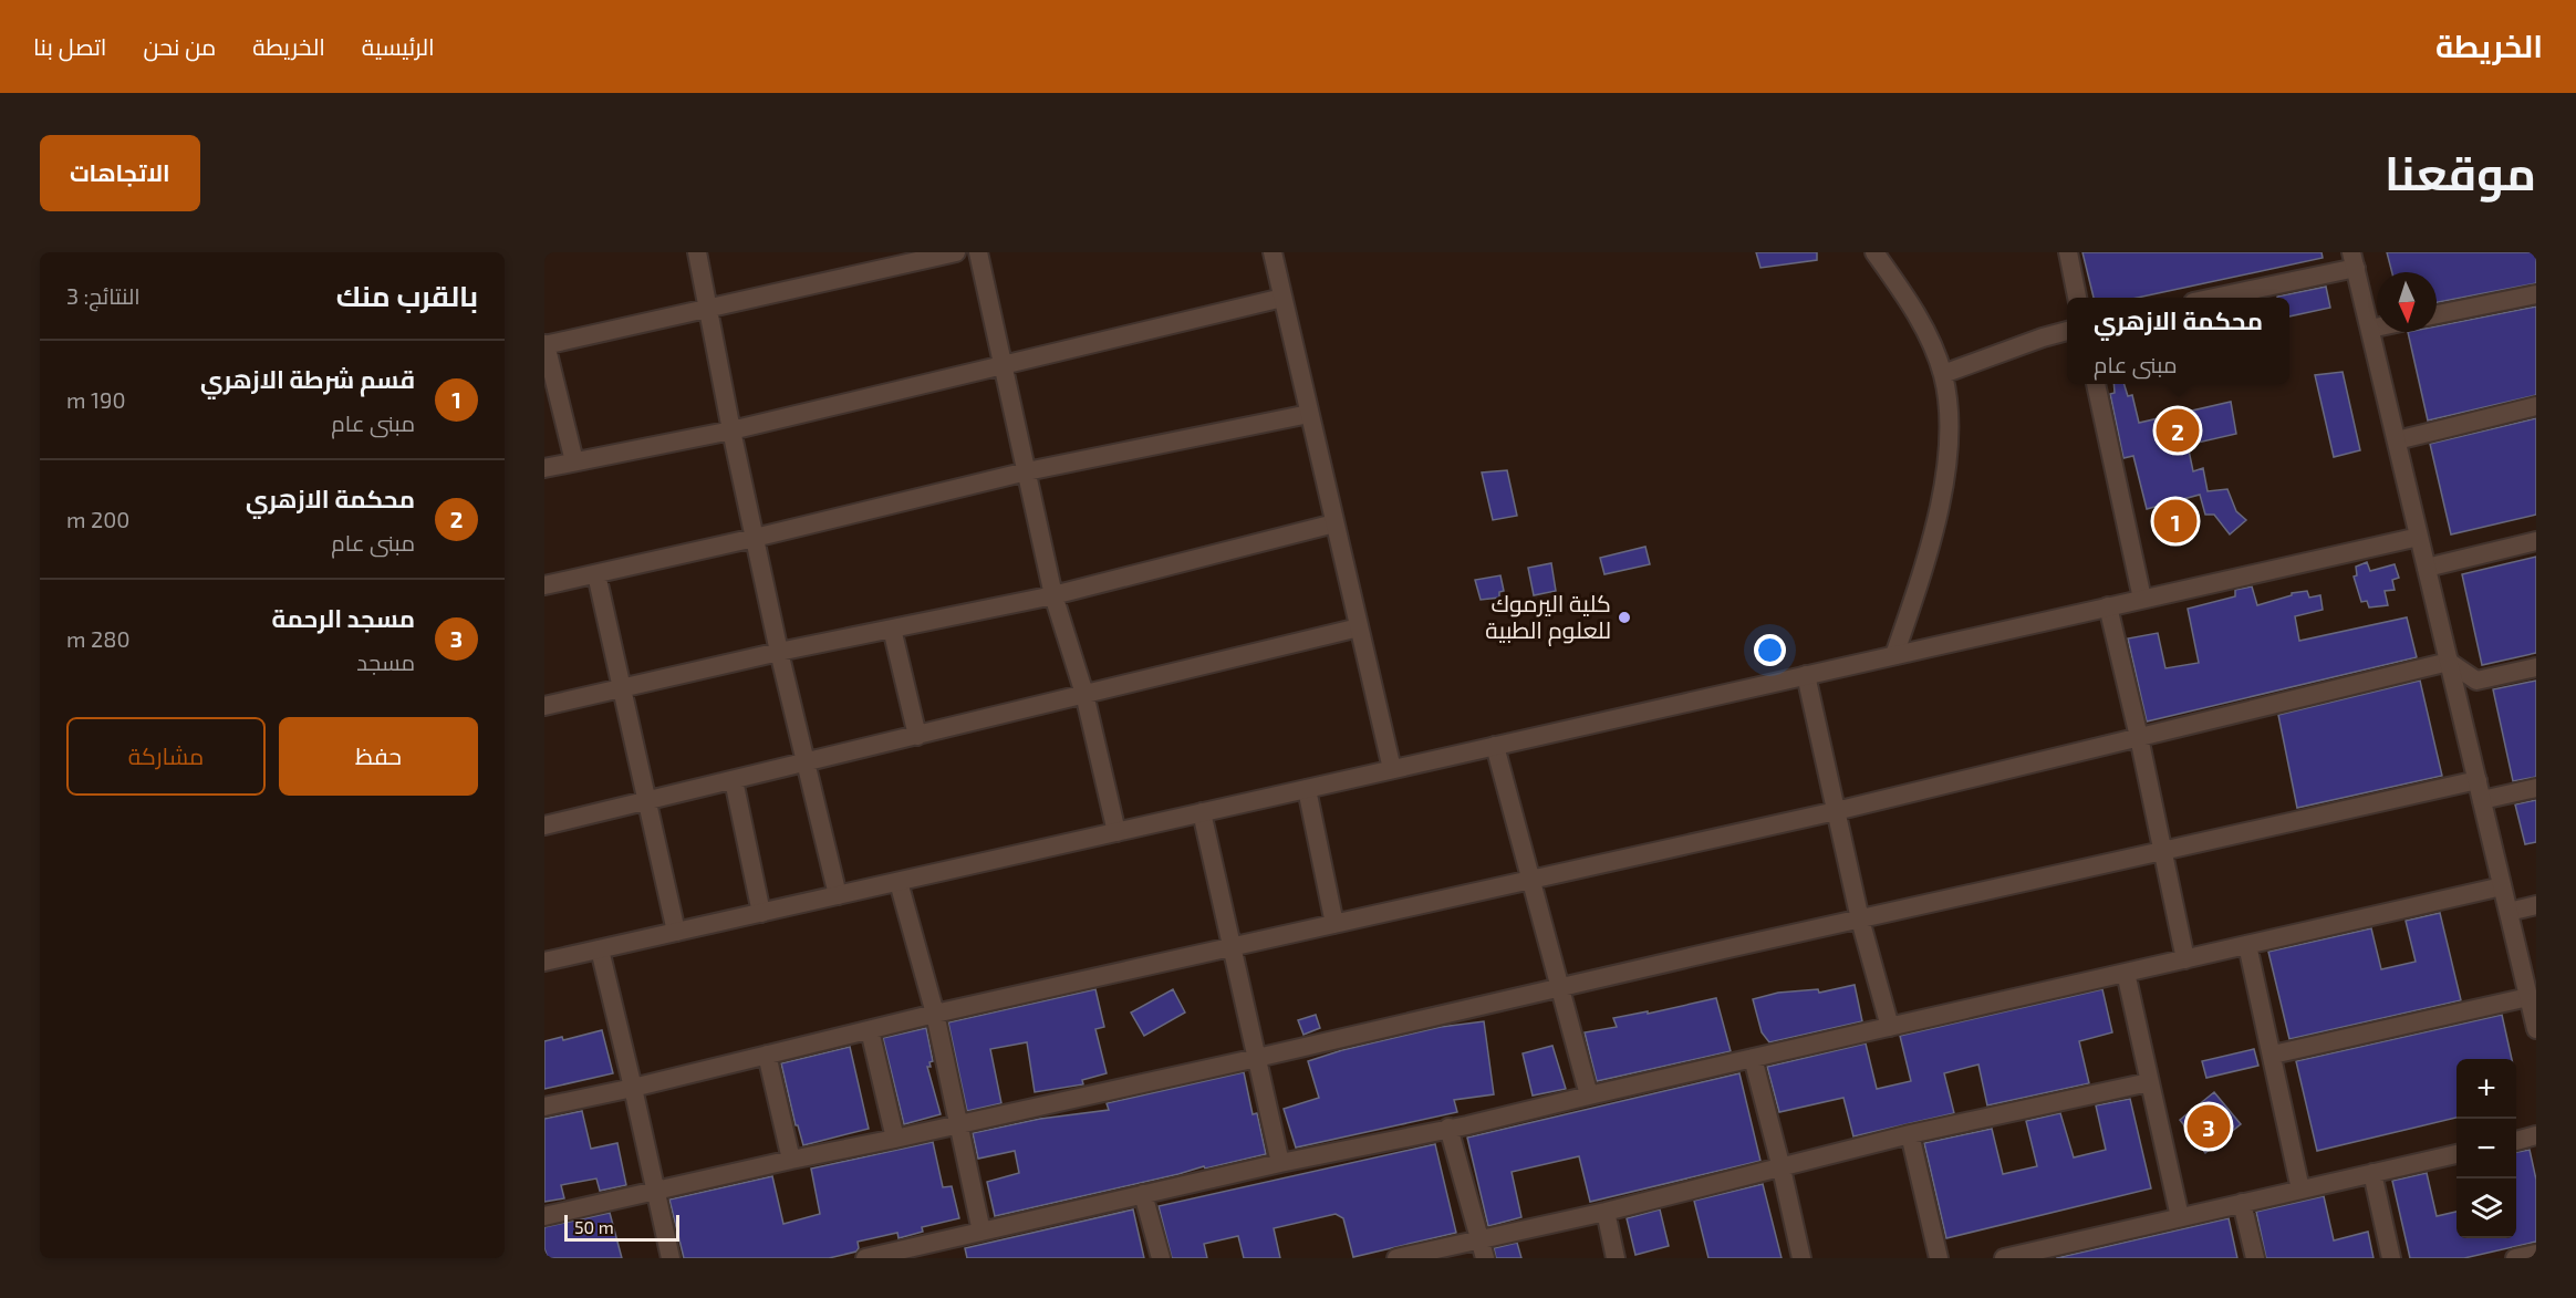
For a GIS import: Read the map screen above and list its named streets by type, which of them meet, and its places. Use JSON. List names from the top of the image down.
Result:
{
  "places": ["كلية اليرموك للعلوم الطبية"],
  "scale_bar": "50 m",
  "north": "bottom",
  "page": {
    "header": "الخريطة",
    "nav": [
      "الرئيسية",
      "الخريطة",
      "من نحن",
      "اتصل بنا"
    ],
    "title": "موقعنا",
    "buttons": [
      "الاتجاهات",
      ["حفظ", "مشاركة"]
    ],
    "heading": ["بالقرب منك", "النتائج: 3"],
    "popup": ["محكمة الازهري", "مبنى عام"],
    "list": [
      {
        "mark": "1",
        "name": "قسم شرطة الازهري",
        "note": "مبنى عام",
        "value": "190 m"
      },
      {
        "mark": "2",
        "name": "محكمة الازهري",
        "note": "مبنى عام",
        "value": "200 m"
      },
      {
        "mark": "3",
        "name": "مسجد الرحمة",
        "note": "مسجد",
        "value": "280 m"
      }
    ],
    "pins": ["2", "1", "3"],
    "map_buttons": ["+", "−"],
    "scale": "50 m"
  }
}
